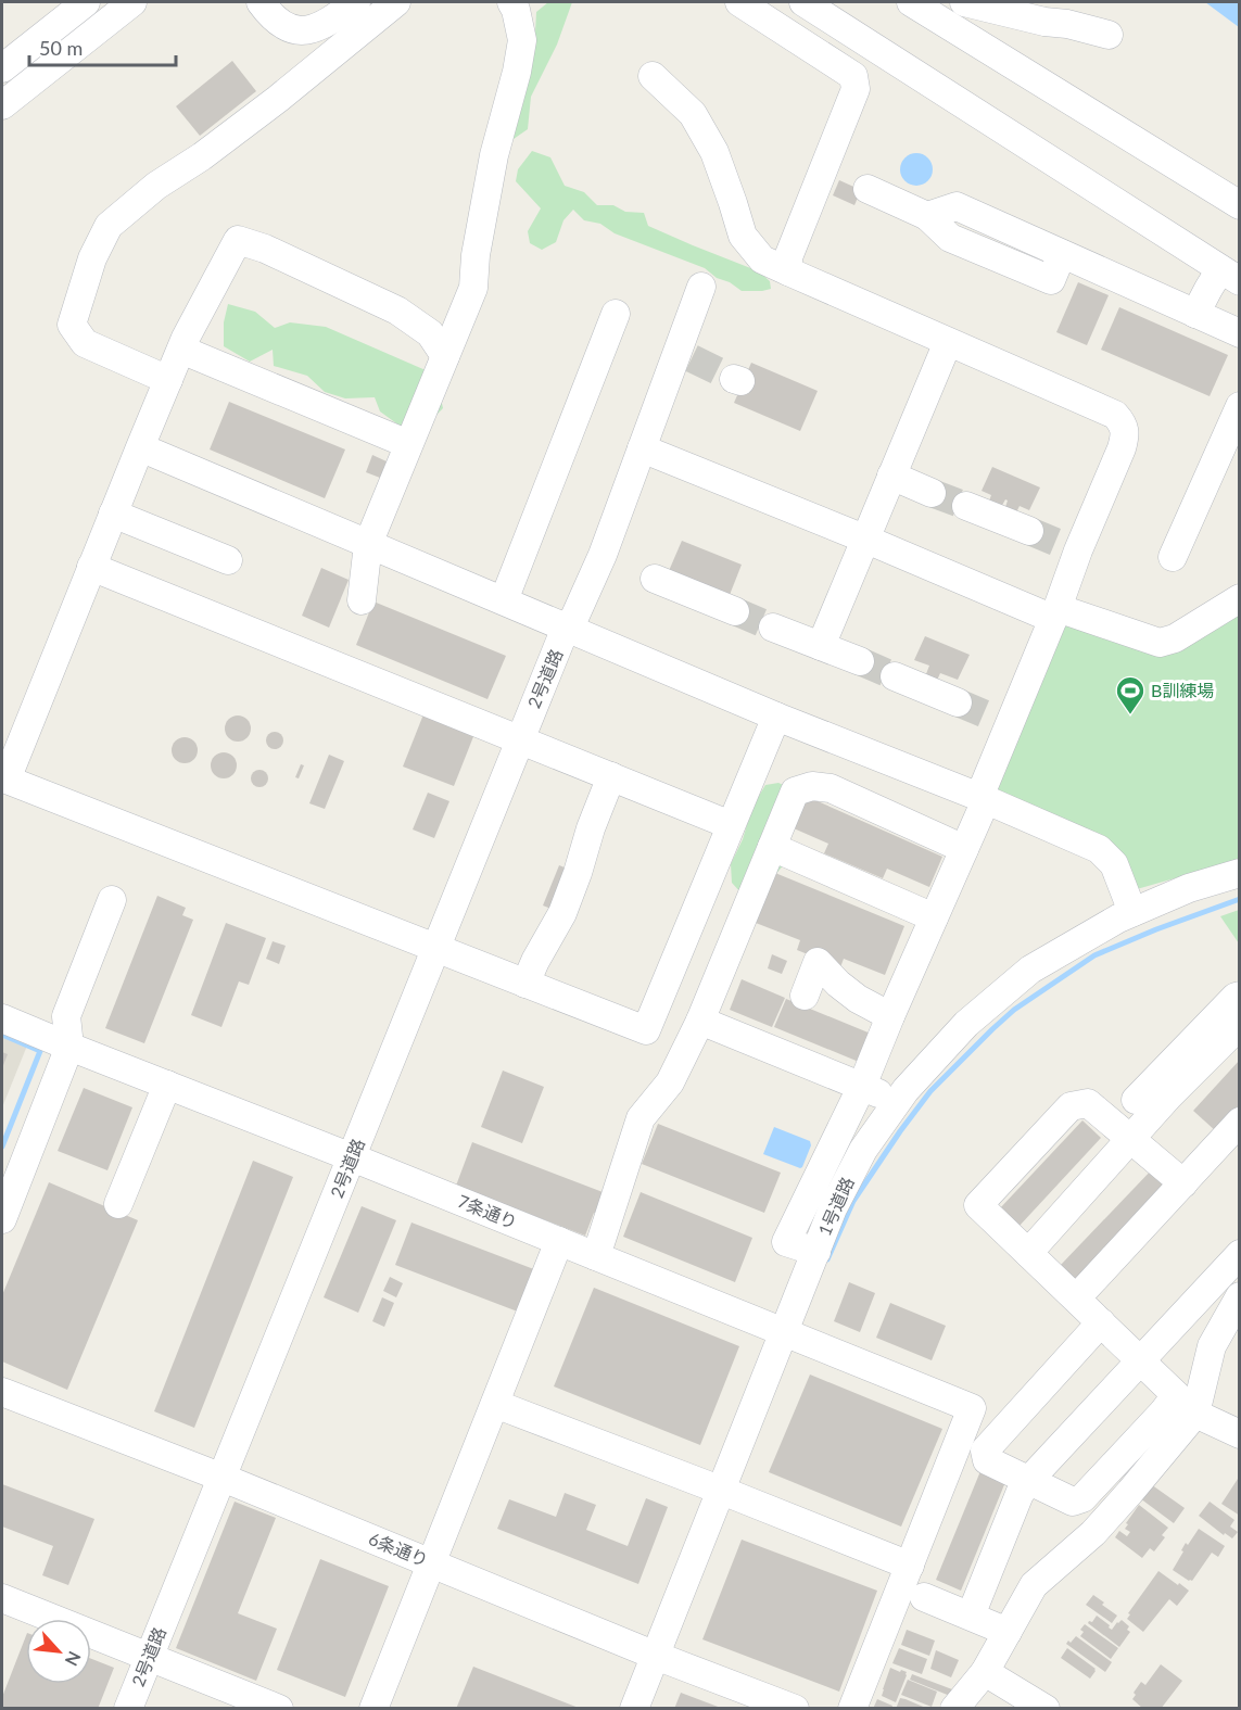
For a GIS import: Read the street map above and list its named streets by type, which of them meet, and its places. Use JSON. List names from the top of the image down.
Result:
{
  "streets": {
    "street": [
      "2号道路",
      "1号道路",
      "7条通り",
      "6条通り"
    ]
  },
  "crossings": [
    ["2号道路", "7条通り"],
    ["2号道路", "6条通り"],
    ["1号道路", "7条通り"],
    ["1号道路", "6条通り"]
  ],
  "places": {
    "sports": ["B訓練場"]
  },
  "scale_bar": "50 m",
  "north": "bottom right"
}
